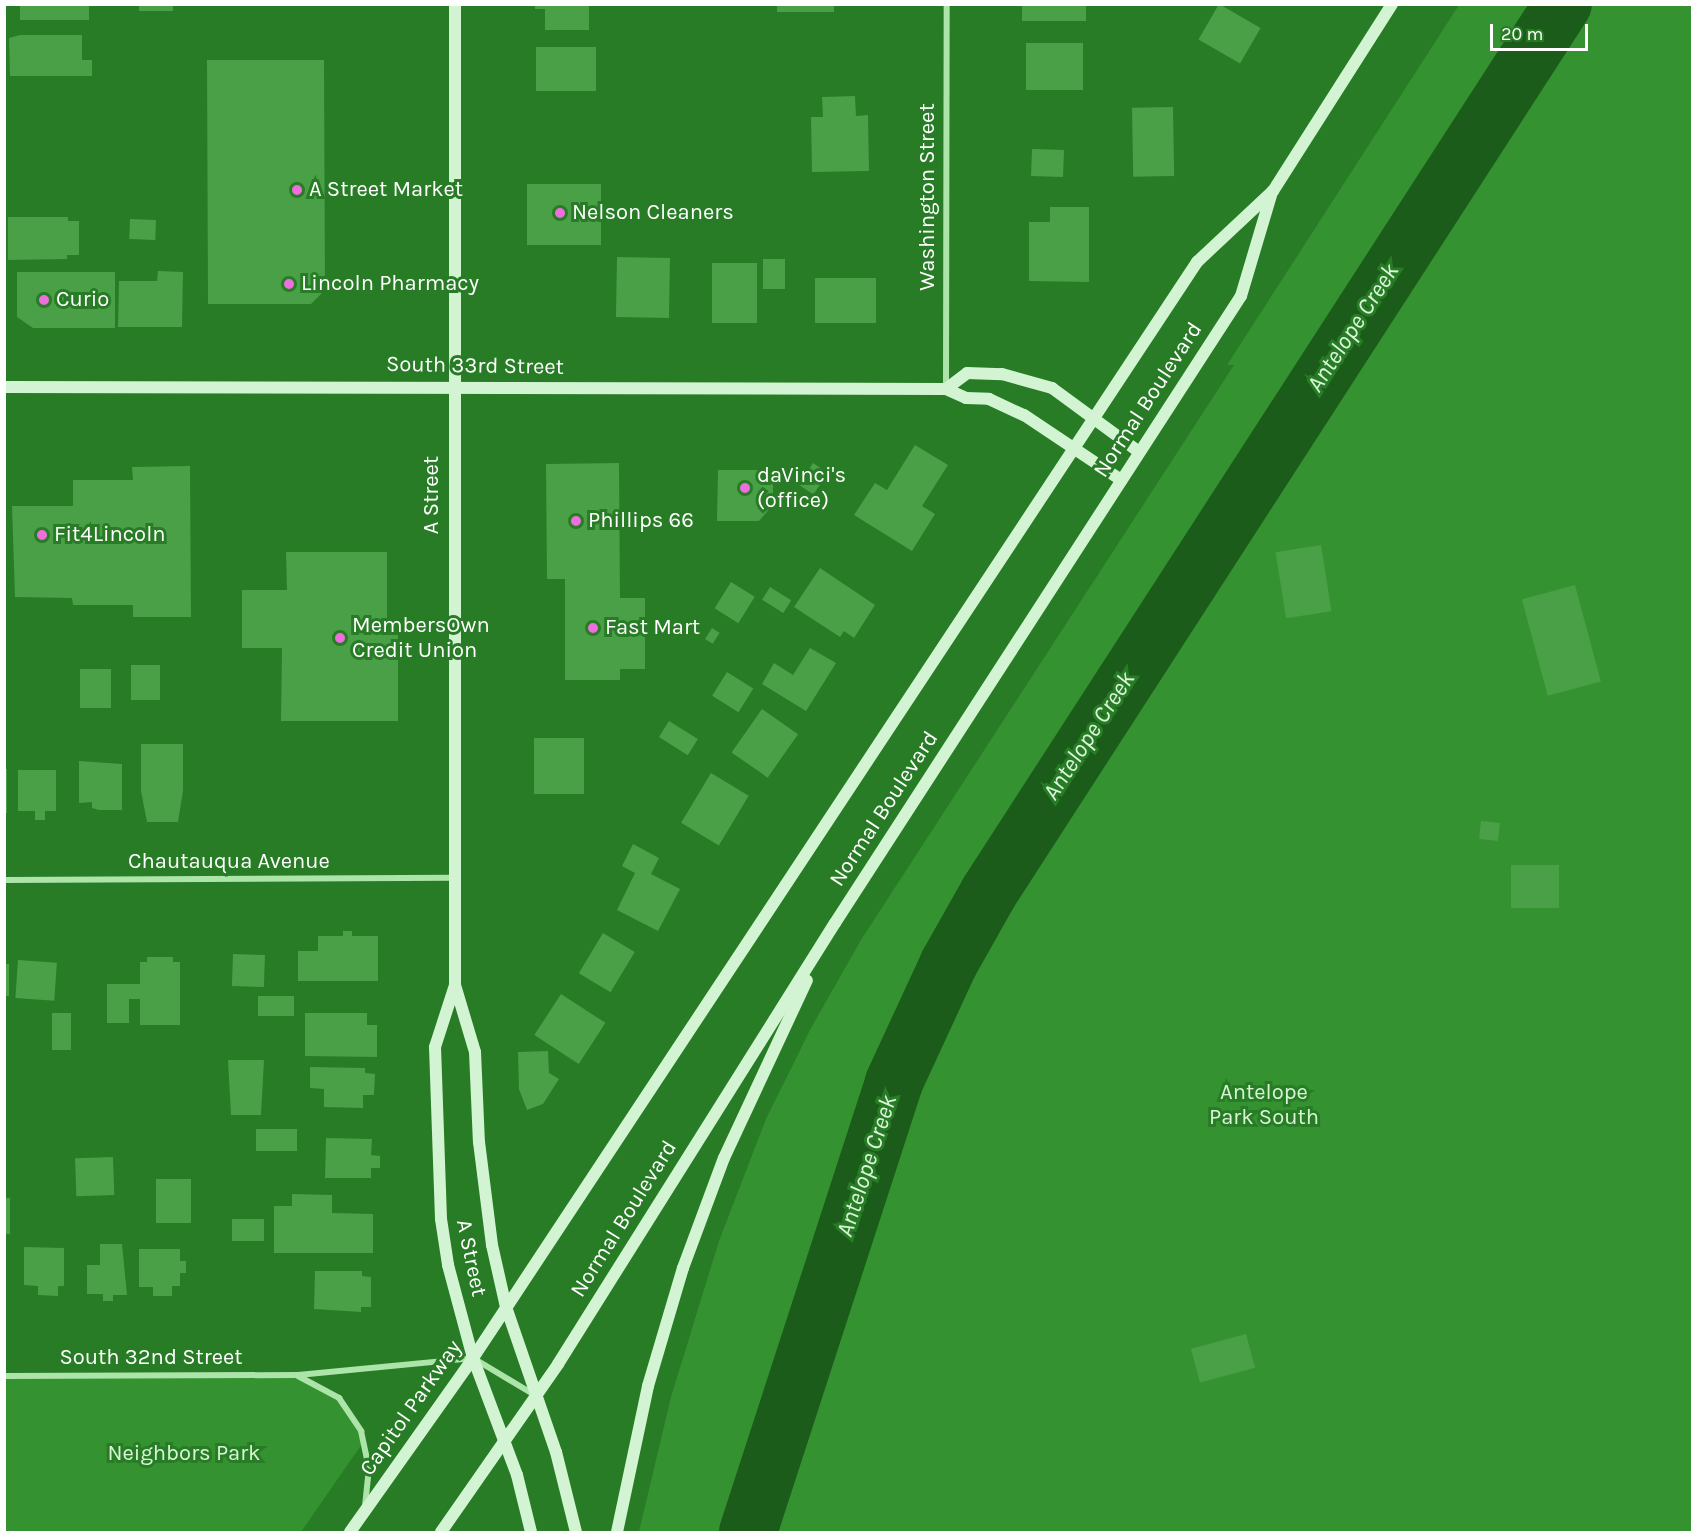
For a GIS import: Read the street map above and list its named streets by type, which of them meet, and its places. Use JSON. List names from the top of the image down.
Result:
{
  "streets": {
    "main road": [
      "South 33rd Street",
      "Normal Boulevard",
      "A Street",
      "Capitol Parkway"
    ],
    "street": ["Washington Street", "Chautauqua Avenue", "South 32nd Street"]
  },
  "crossings": [
    ["Washington Street", "South 33rd Street"],
    ["South 33rd Street", "Normal Boulevard"],
    ["South 33rd Street", "A Street"],
    ["Normal Boulevard", "A Street"],
    ["Normal Boulevard", "Capitol Parkway"],
    ["A Street", "Chautauqua Avenue"],
    ["A Street", "South 32nd Street"],
    ["A Street", "Capitol Parkway"],
    ["South 32nd Street", "Capitol Parkway"]
  ],
  "water": ["Antelope Creek"],
  "parks": ["Antelope Park South", "Neighbors Park"],
  "places": [
    "A Street Market",
    "Nelson Cleaners",
    "Lincoln Pharmacy",
    "Curio",
    "daVinci's (office)",
    "Phillips 66",
    "Fit4Lincoln",
    "Fast Mart",
    "MembersOwn Credit Union"
  ],
  "scale_bar": "20 m"
}
